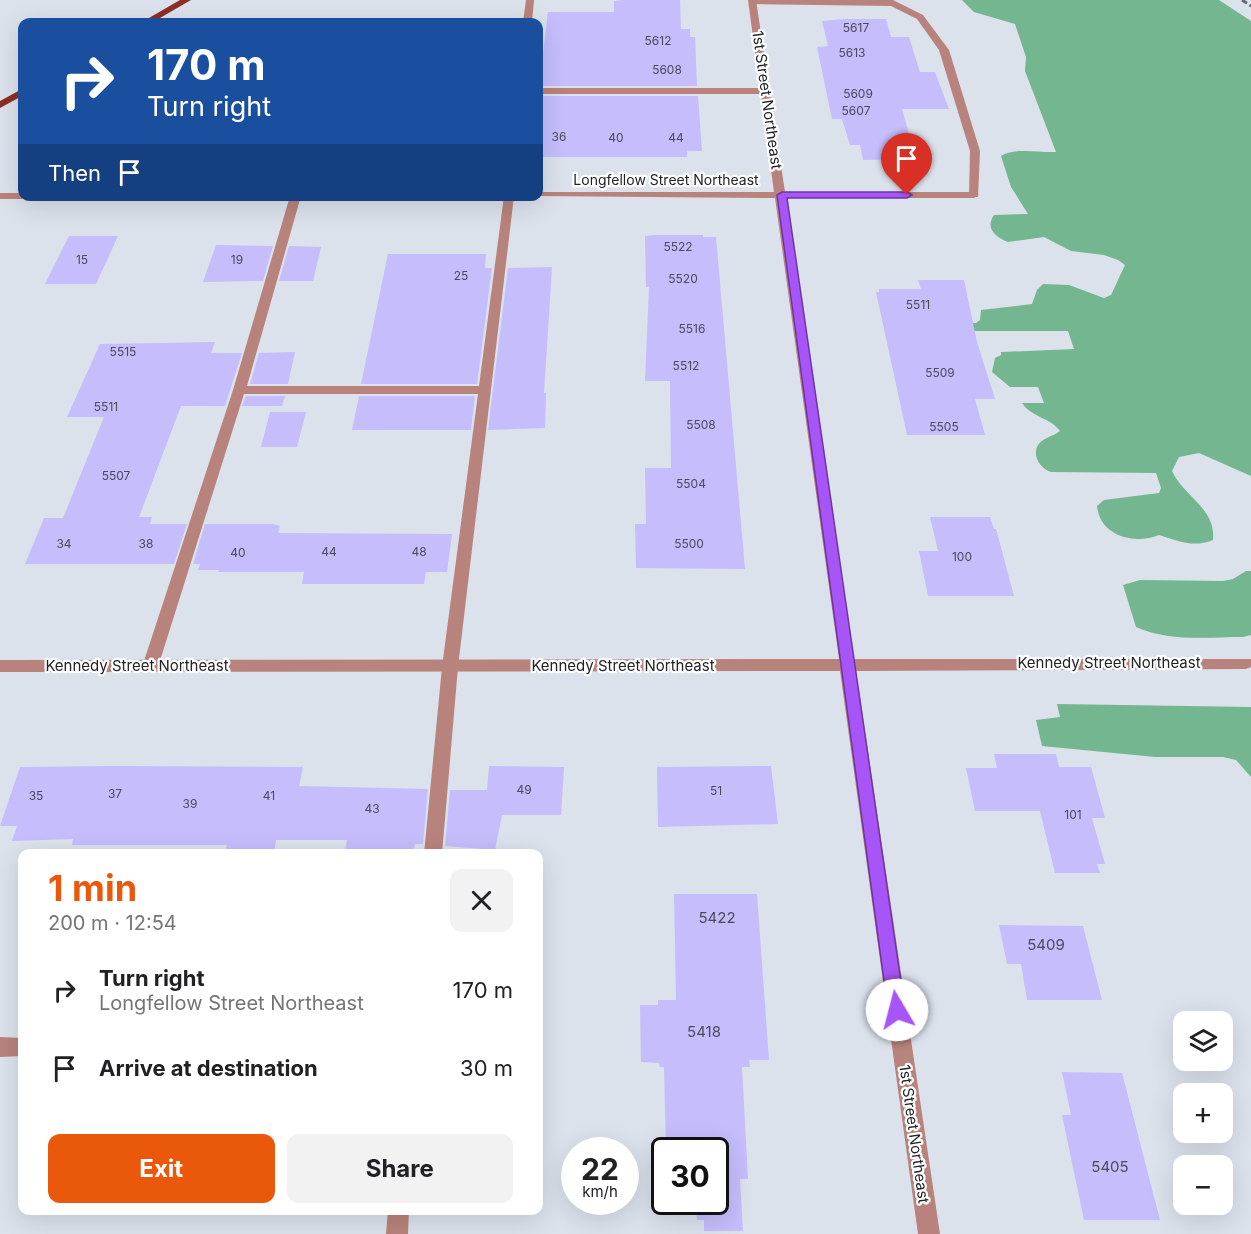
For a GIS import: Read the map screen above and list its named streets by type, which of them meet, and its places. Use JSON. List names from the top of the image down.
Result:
{
  "streets": {
    "street": ["1st Street Northeast", "Longfellow Street Northeast", "Kennedy Street Northeast"]
  },
  "crossings": [
    ["1st Street Northeast", "Longfellow Street Northeast"],
    ["1st Street Northeast", "Kennedy Street Northeast"]
  ],
  "house_numbers": [
    "5617",
    "5612",
    "5613",
    "5608",
    "5609",
    "5607",
    "36",
    "40",
    "44",
    "5522",
    "15",
    "19",
    "25",
    "5520",
    "5511",
    "5516",
    "5515",
    "5512",
    "5509",
    "5511",
    "5508",
    "5505",
    "5507",
    "5504",
    "34",
    "38",
    "5500",
    "44",
    "48",
    "40",
    "100",
    "49",
    "51",
    "37",
    "35",
    "41",
    "39",
    "43",
    "101",
    "5422",
    "5409",
    "5418",
    "5405"
  ],
  "page": {
    "turn": ["170 m", "Turn right"],
    "then": "Then",
    "heading": ["1 min", "200 m · 12:54"],
    "list": [
      {
        "name": "Turn right",
        "note": "Longfellow Street Northeast",
        "value": "170 m"
      },
      {
        "name": "Arrive at destination",
        "value": "30 m"
      }
    ],
    "map_buttons": ["+", "−"],
    "buttons": ["Exit", "Share"],
    "speed": "22 km/h",
    "limit": "30"
  }
}
